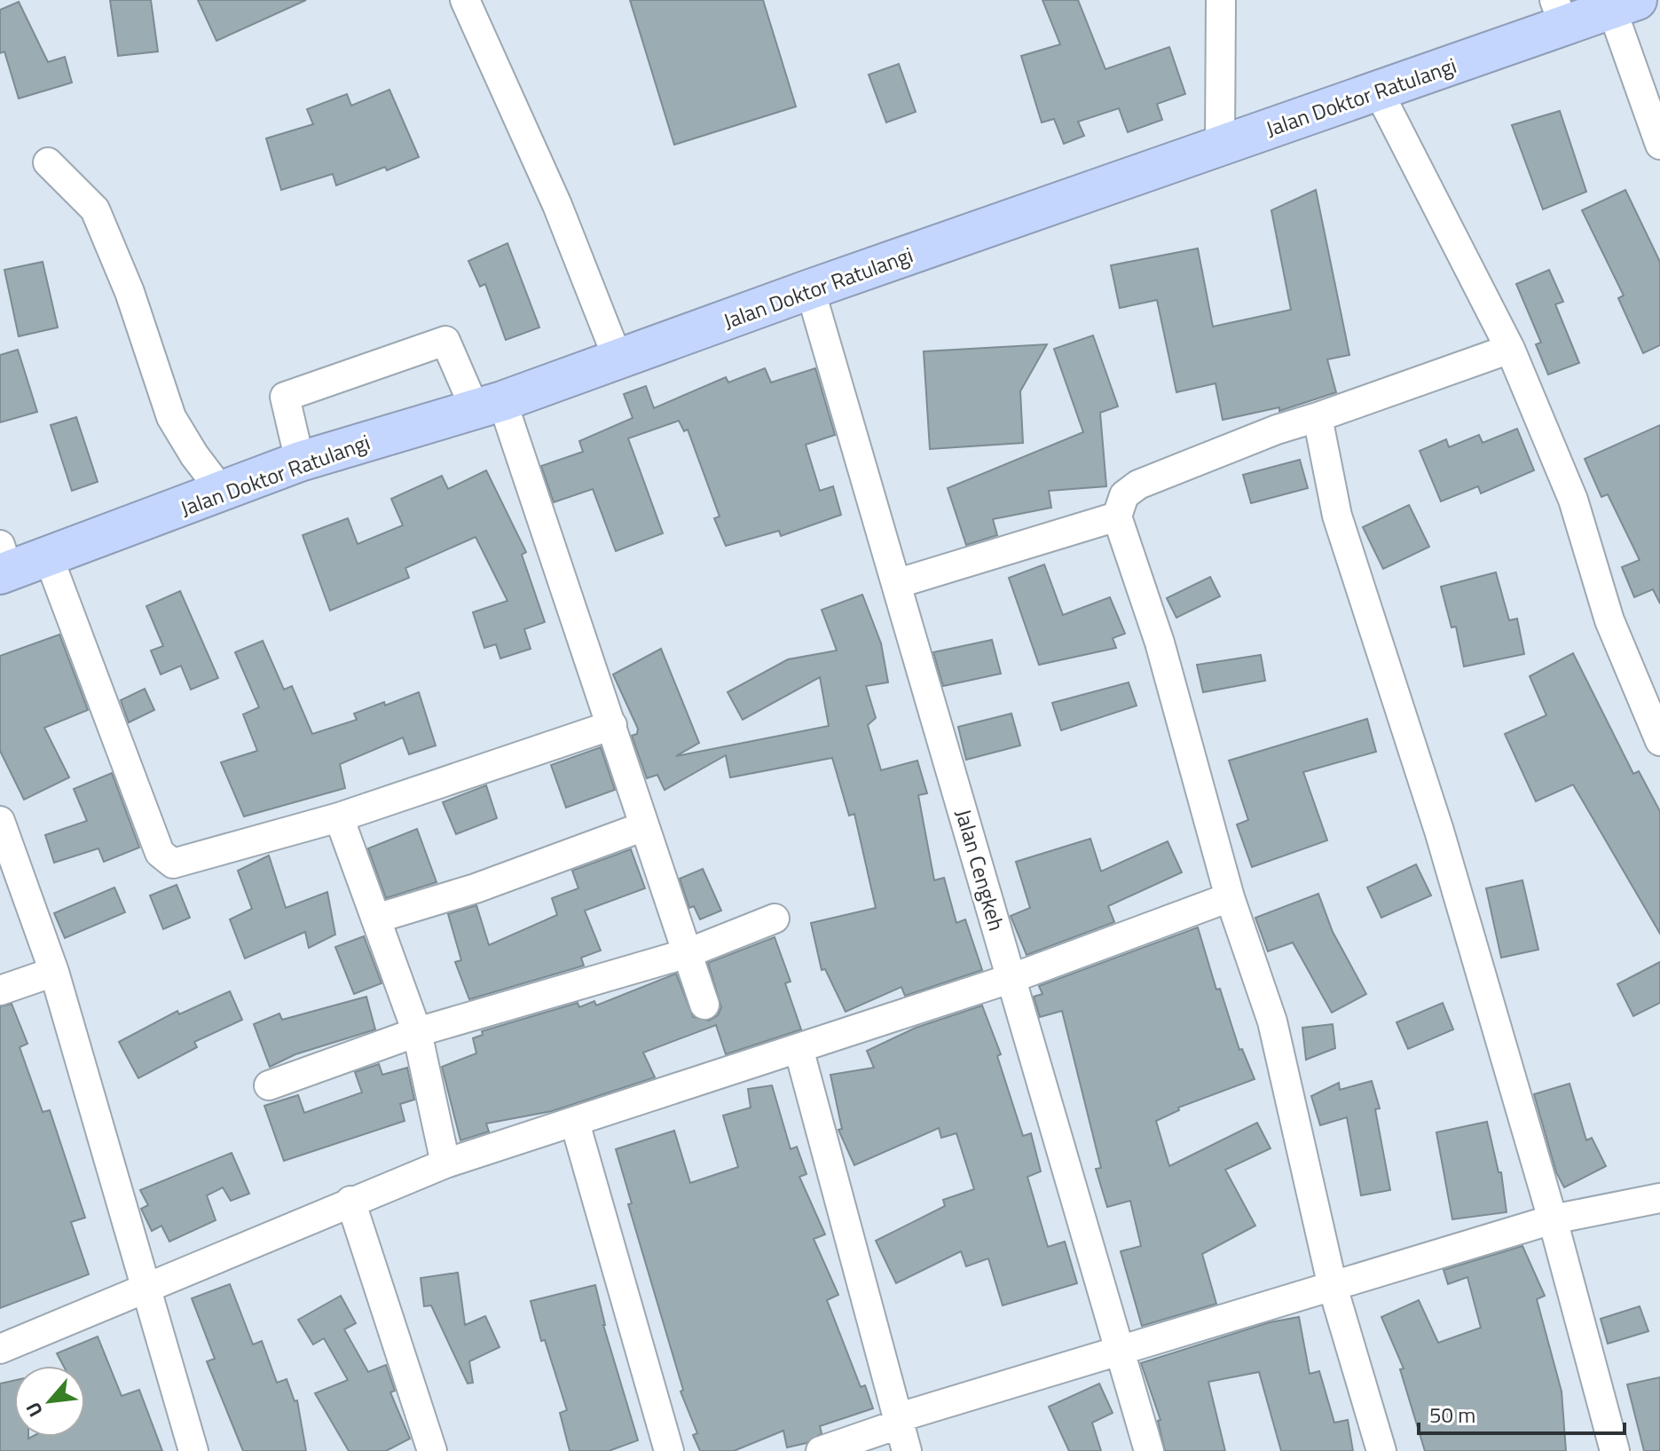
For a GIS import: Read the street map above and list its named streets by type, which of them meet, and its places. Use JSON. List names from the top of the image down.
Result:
{
  "streets": {
    "highway": ["Jalan Doktor Ratulangi"],
    "street": ["Jalan Cengkeh"]
  },
  "crossings": [
    ["Jalan Doktor Ratulangi", "Jalan Cengkeh"]
  ],
  "scale_bar": "50 m",
  "north": "bottom left"
}
